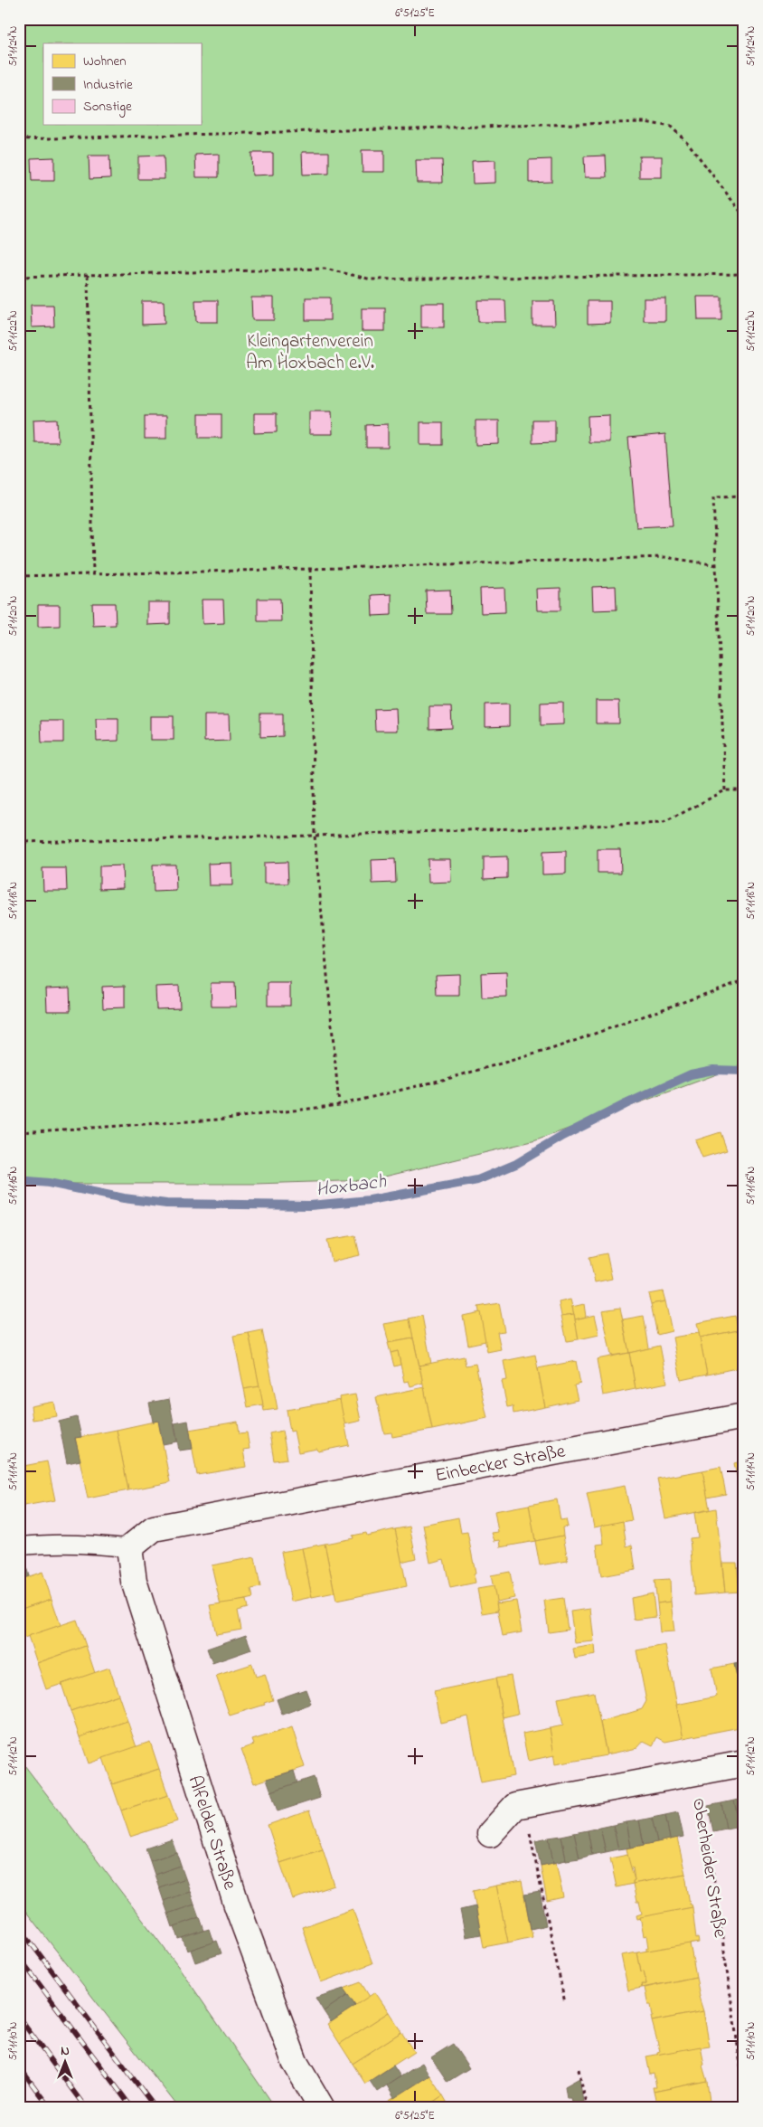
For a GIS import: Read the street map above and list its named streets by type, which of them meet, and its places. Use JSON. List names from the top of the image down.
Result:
{
  "streets": {
    "street": ["Einbecker Straße", "Alfelder Straße", "Oberheider Straße"]
  },
  "crossings": [
    ["Einbecker Straße", "Alfelder Straße"]
  ],
  "water": ["Hoxbach"],
  "parks": ["Kleingartenverein Am Hoxbach e.V."],
  "legend": ["Wohnen", "Industrie", "Sonstige"],
  "north": "top",
  "coordinates": [
    "6°51'25\"E",
    "51°11'24\"N",
    "51°11'22\"N",
    "51°11'20\"N",
    "51°11'18\"N",
    "51°11'16\"N",
    "51°11'14\"N",
    "51°11'12\"N",
    "51°11'10\"N"
  ]
}
